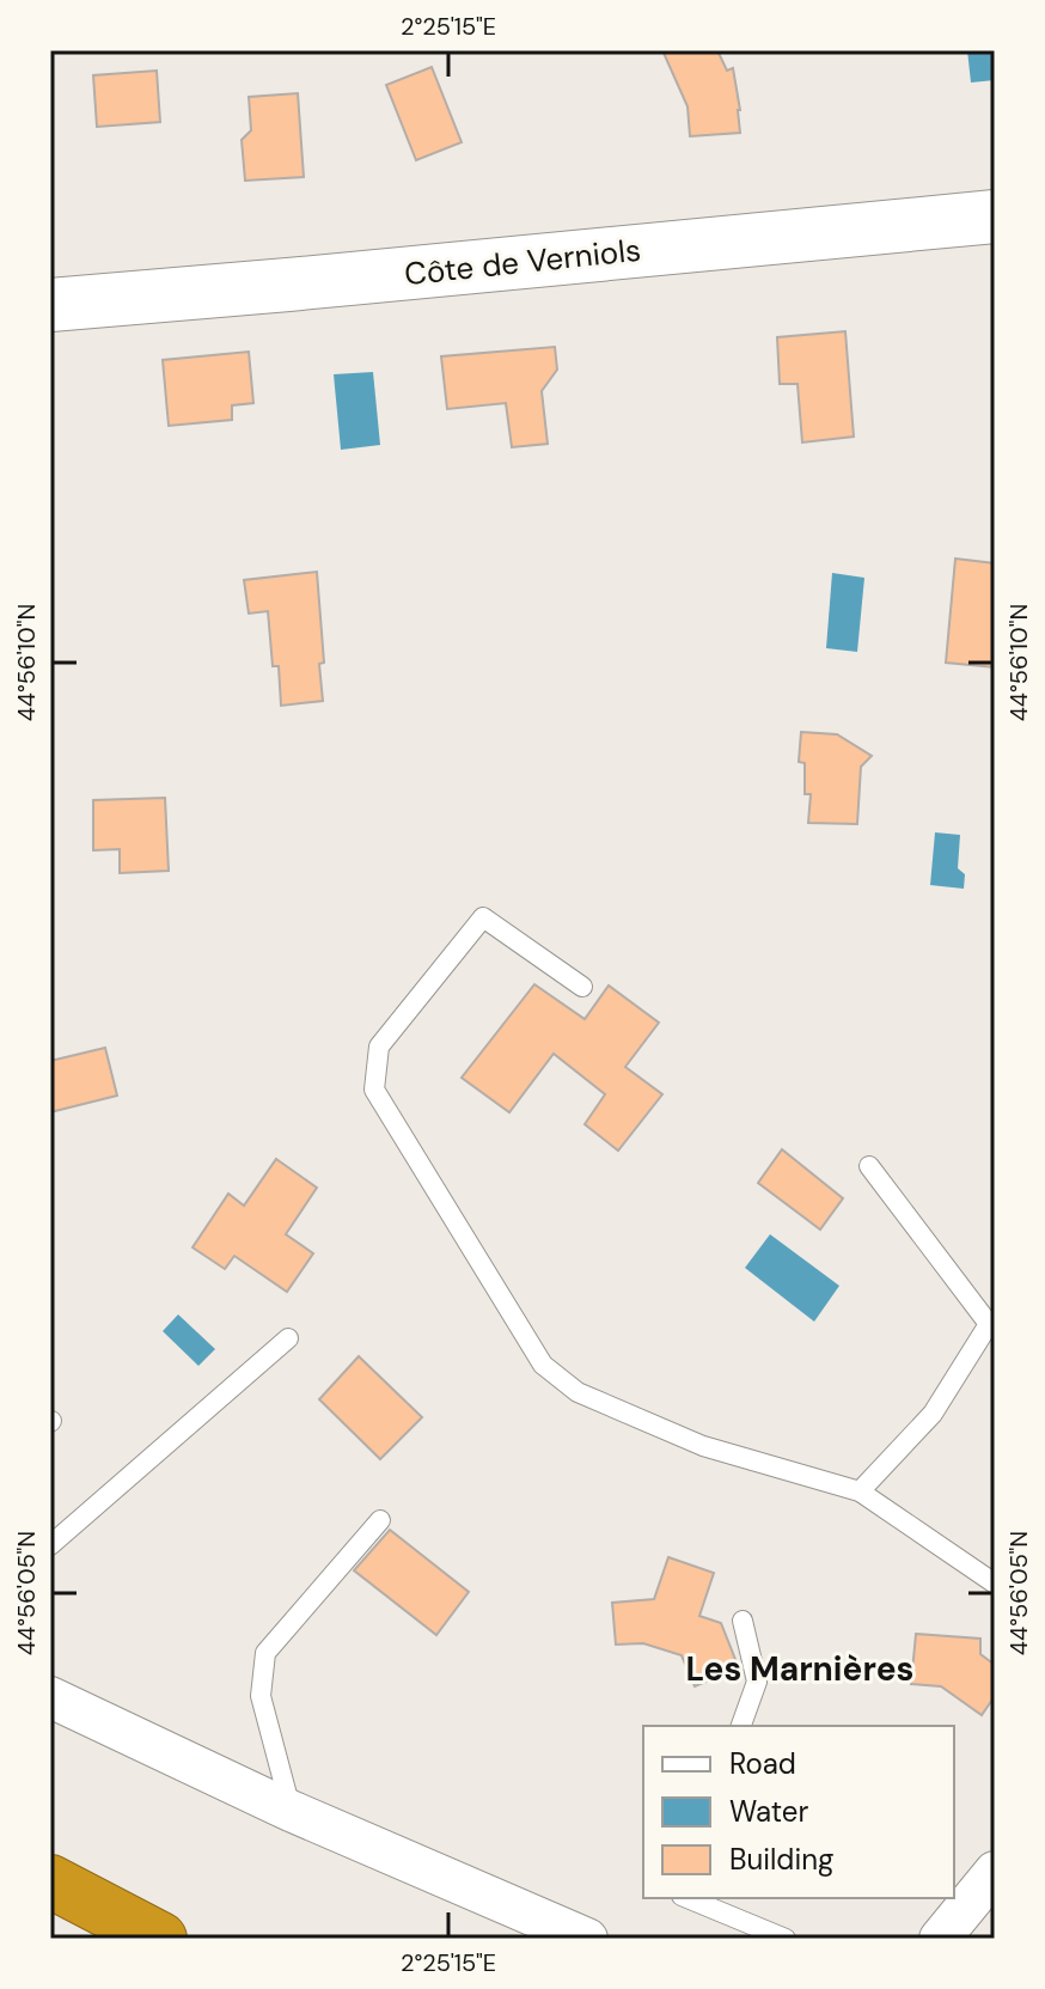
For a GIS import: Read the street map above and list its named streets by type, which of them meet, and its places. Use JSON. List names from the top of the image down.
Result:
{
  "streets": {
    "street": ["Côte de Verniols"]
  },
  "districts": ["Les Marnières"],
  "legend": ["Road", "Water", "Building"],
  "coordinates": ["2°25'15\"E", "44°56'10\"N", "44°56'05\"N"]
}
